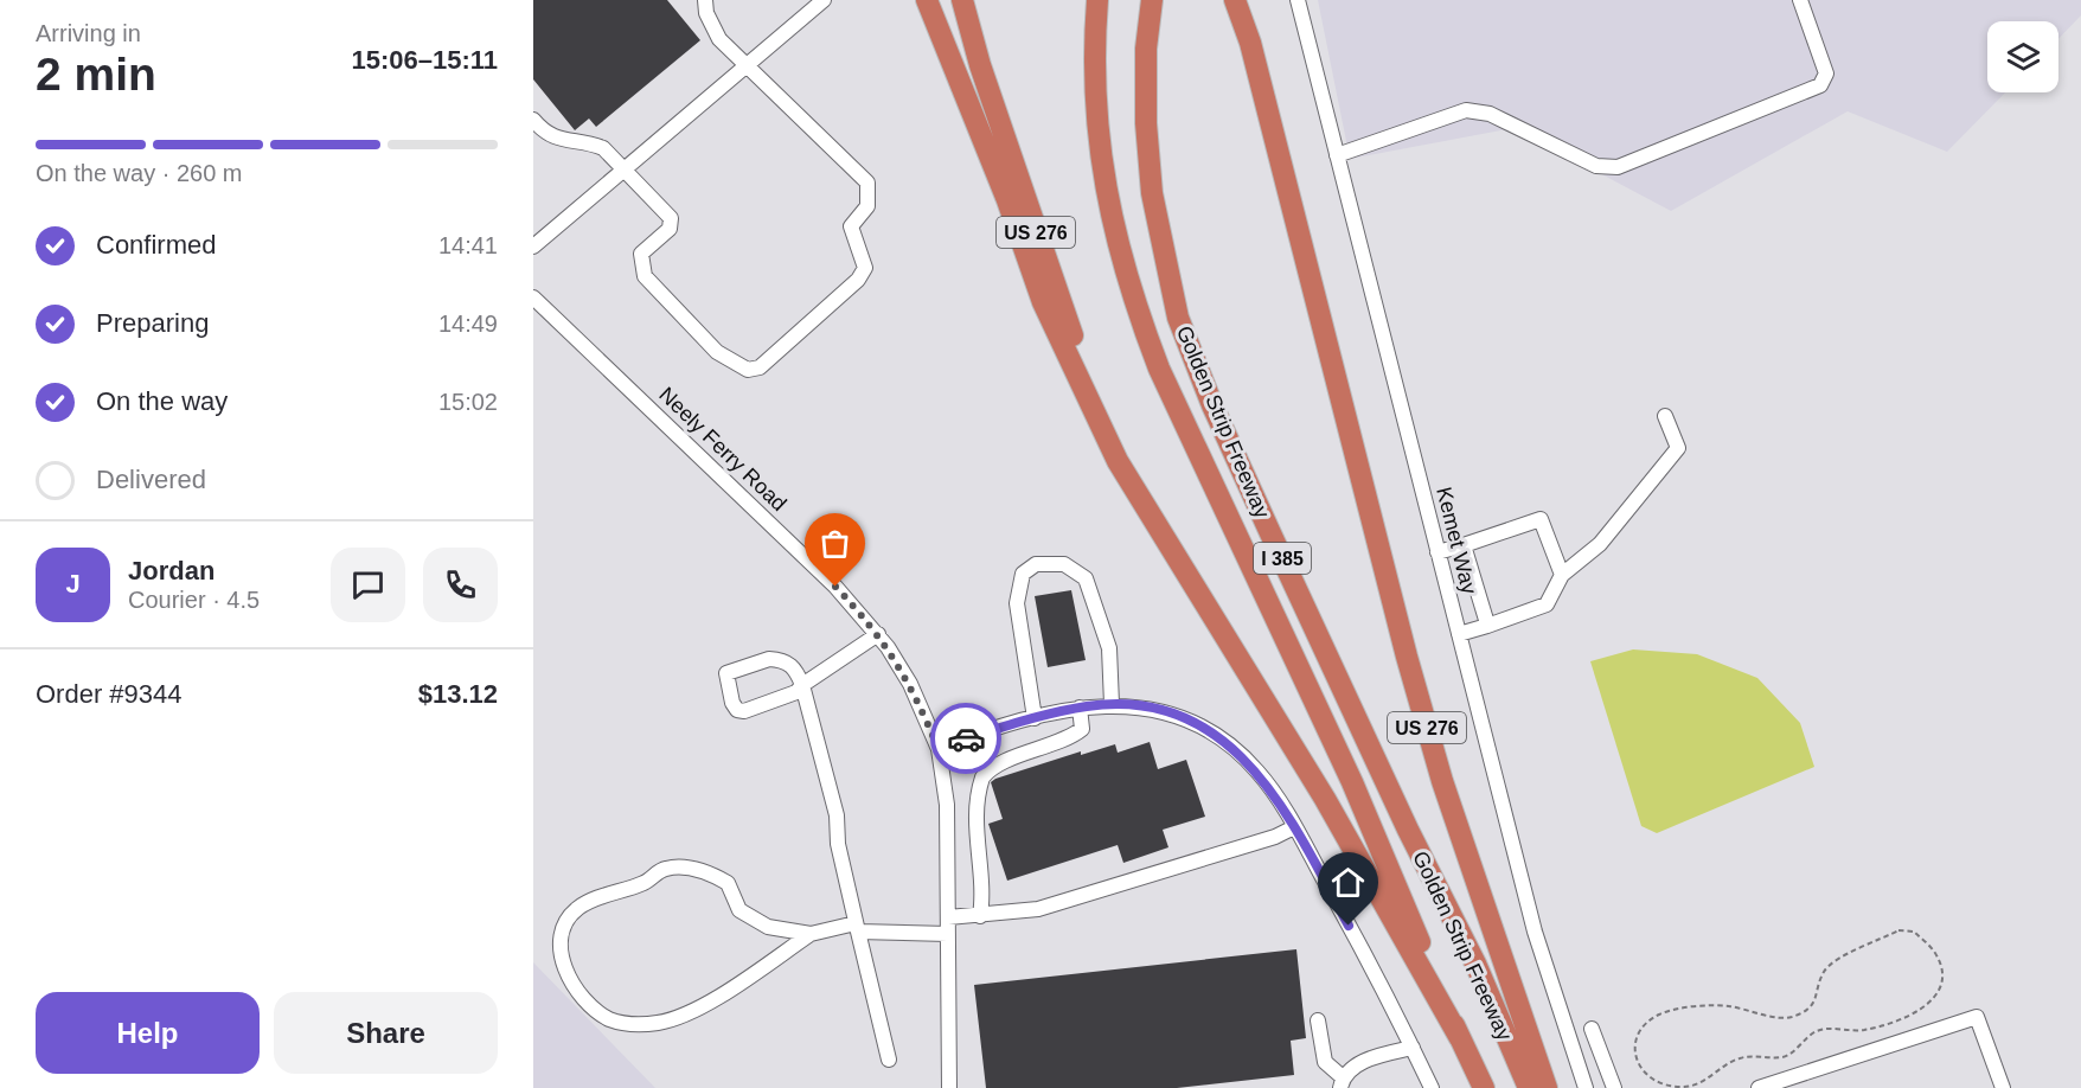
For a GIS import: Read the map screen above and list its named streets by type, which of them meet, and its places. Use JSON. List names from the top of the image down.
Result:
{
  "streets": {
    "highway": ["US 276", "Golden Strip Freeway", "I 385"],
    "street": ["Neely Ferry Road", "Kemet Way"]
  },
  "crossings": [
    ["US 276", "Golden Strip Freeway"]
  ],
  "page": {
    "heading": ["2 min", "Arriving in", "15:06–15:11"],
    "panel": [
      "Jordan",
      "Courier · 4.5",
      "Order #9344",
      "$13.12"
    ],
    "bar": "On the way · 260 m",
    "list": [
      ["Confirmed", "14:41"],
      ["Preparing", "14:49"],
      ["On the way", "15:02"],
      "Delivered"
    ],
    "round": "J",
    "buttons": ["Help", "Share"]
  }
}
